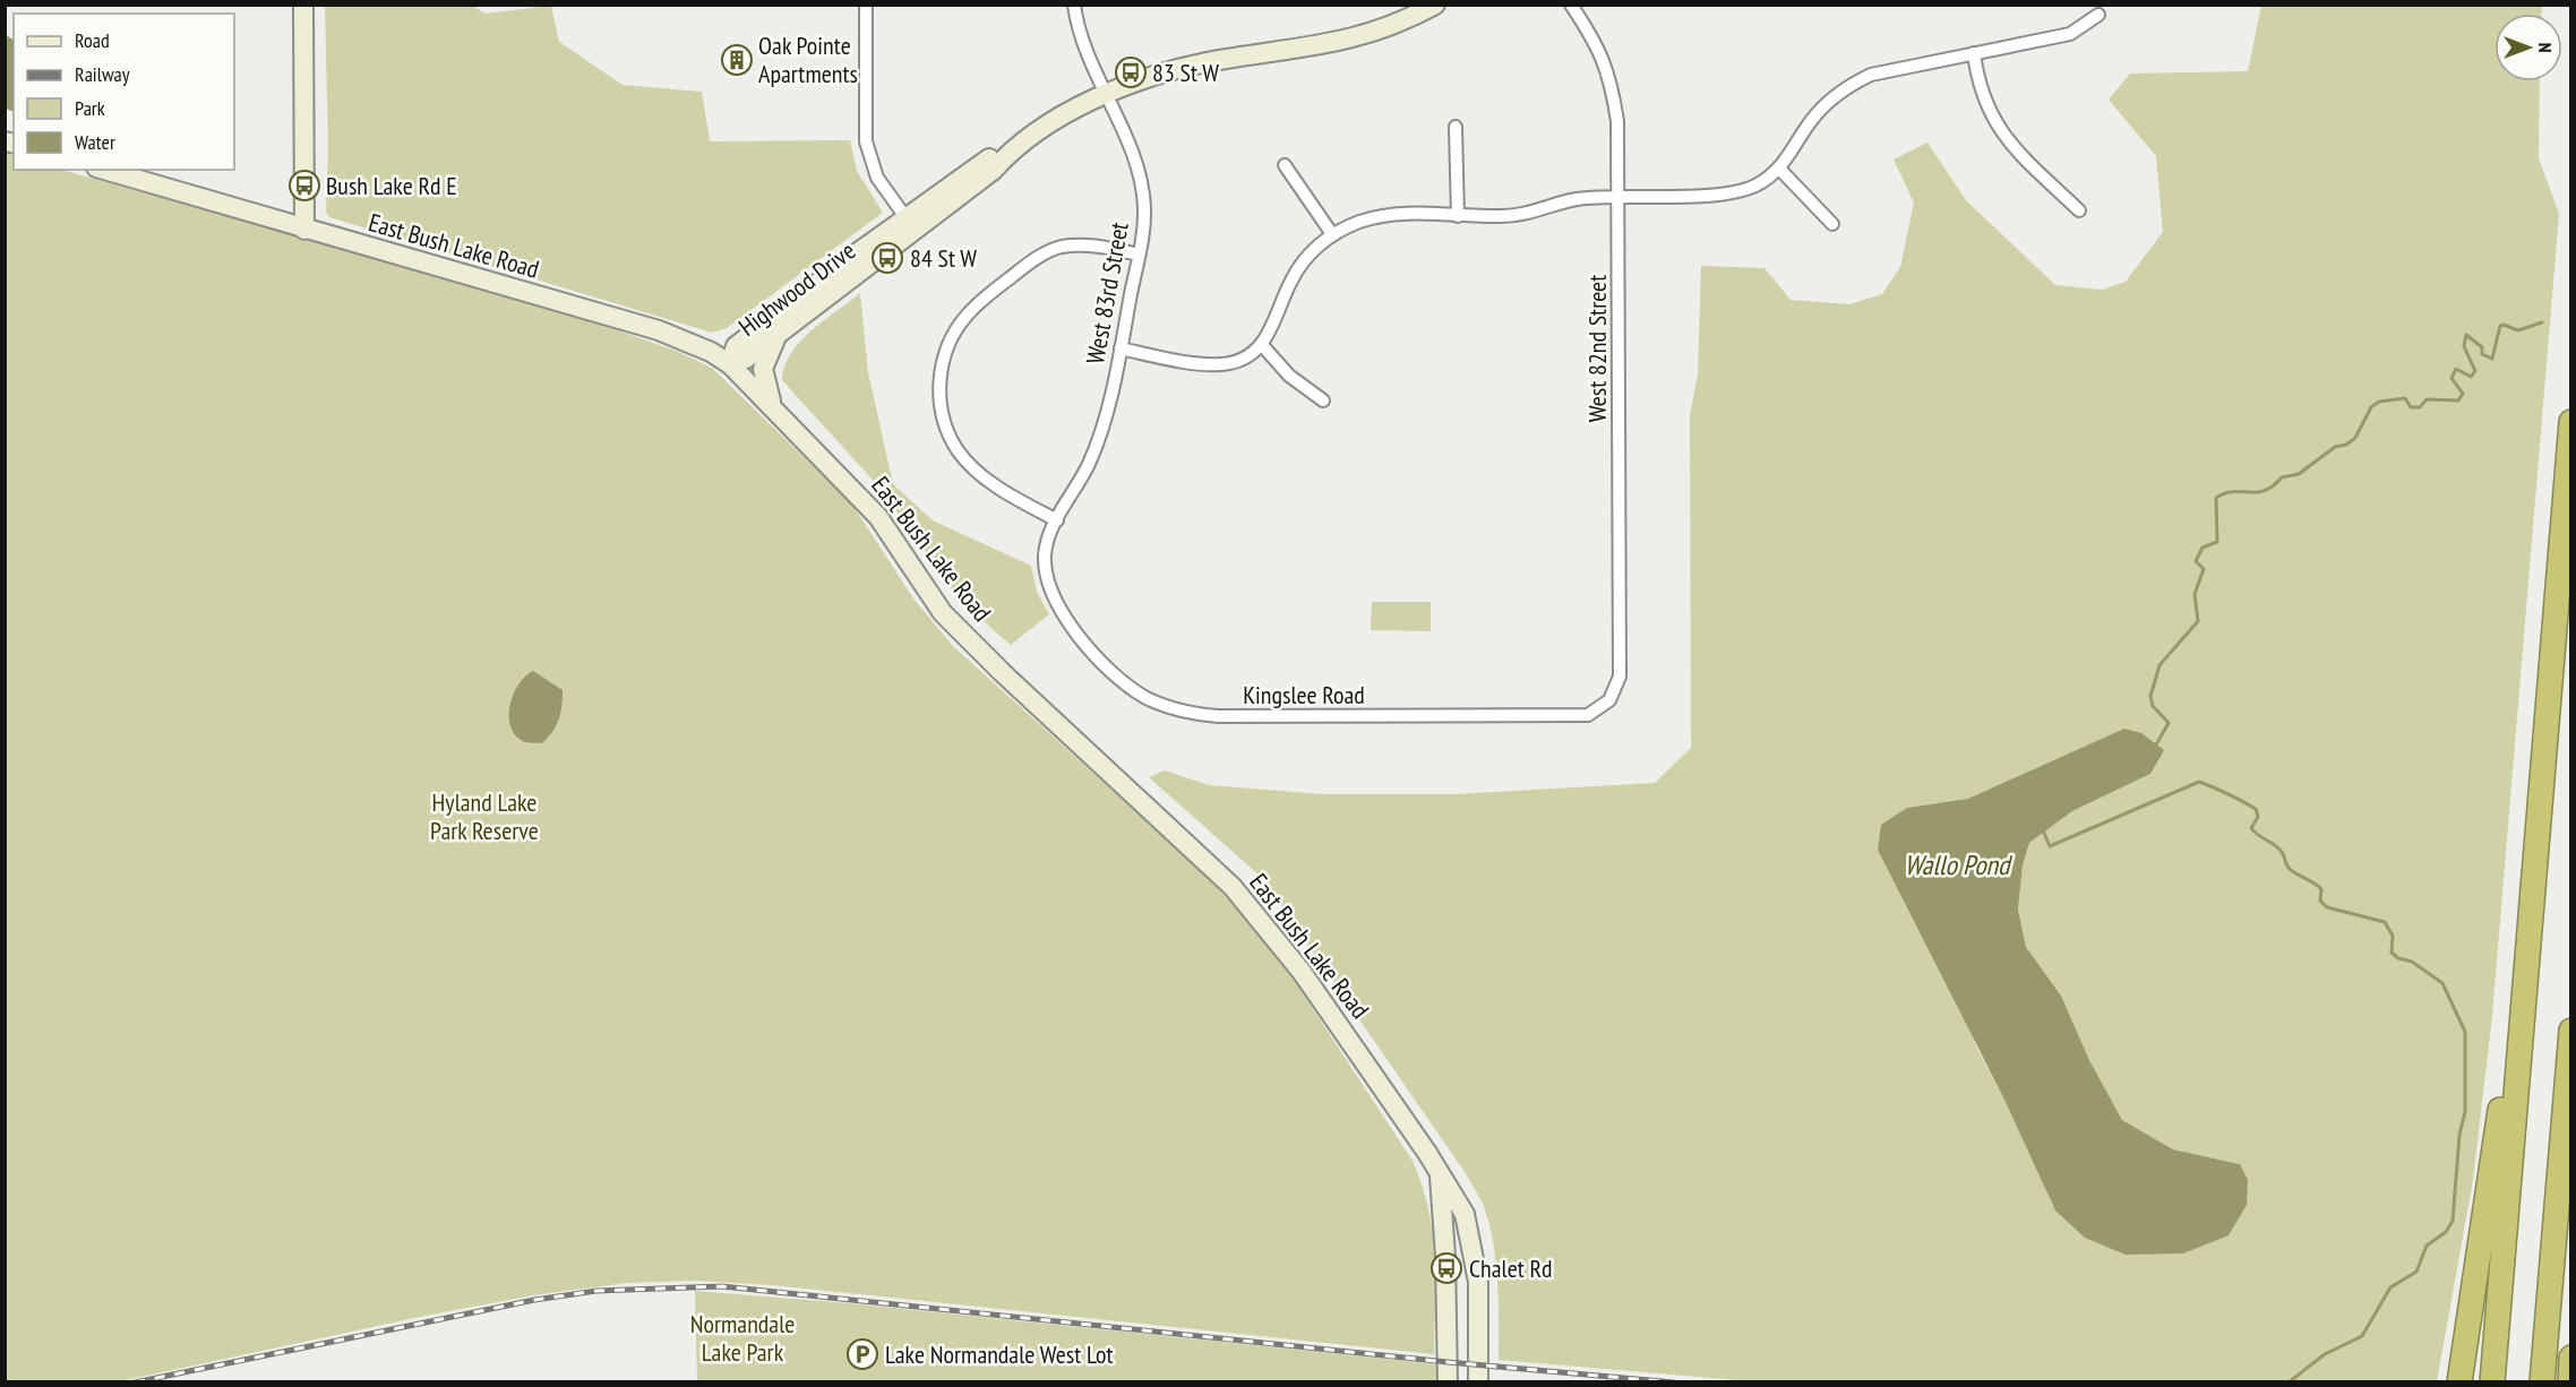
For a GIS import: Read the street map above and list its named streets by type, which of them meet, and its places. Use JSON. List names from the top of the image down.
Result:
{
  "streets": {
    "street": [
      "East Bush Lake Road",
      "Highwood Drive",
      "West 83rd Street",
      "West 82nd Street",
      "Kingslee Road"
    ]
  },
  "crossings": [
    ["East Bush Lake Road", "Highwood Drive"],
    ["Highwood Drive", "West 83rd Street"],
    ["West 83rd Street", "Kingslee Road"],
    ["West 82nd Street", "Kingslee Road"]
  ],
  "water": ["Wallo Pond"],
  "parks": ["Hyland Lake Park Reserve", "Normandale Lake Park"],
  "places": {
    "building": ["Oak Pointe Apartments"],
    "bus stop": [
      "83 St W",
      "Bush Lake Rd E",
      "84 St W",
      "Chalet Rd"
    ],
    "parking": ["Lake Normandale West Lot"]
  },
  "legend": [
    "Road",
    "Railway",
    "Park",
    "Water"
  ],
  "north": "right"
}
